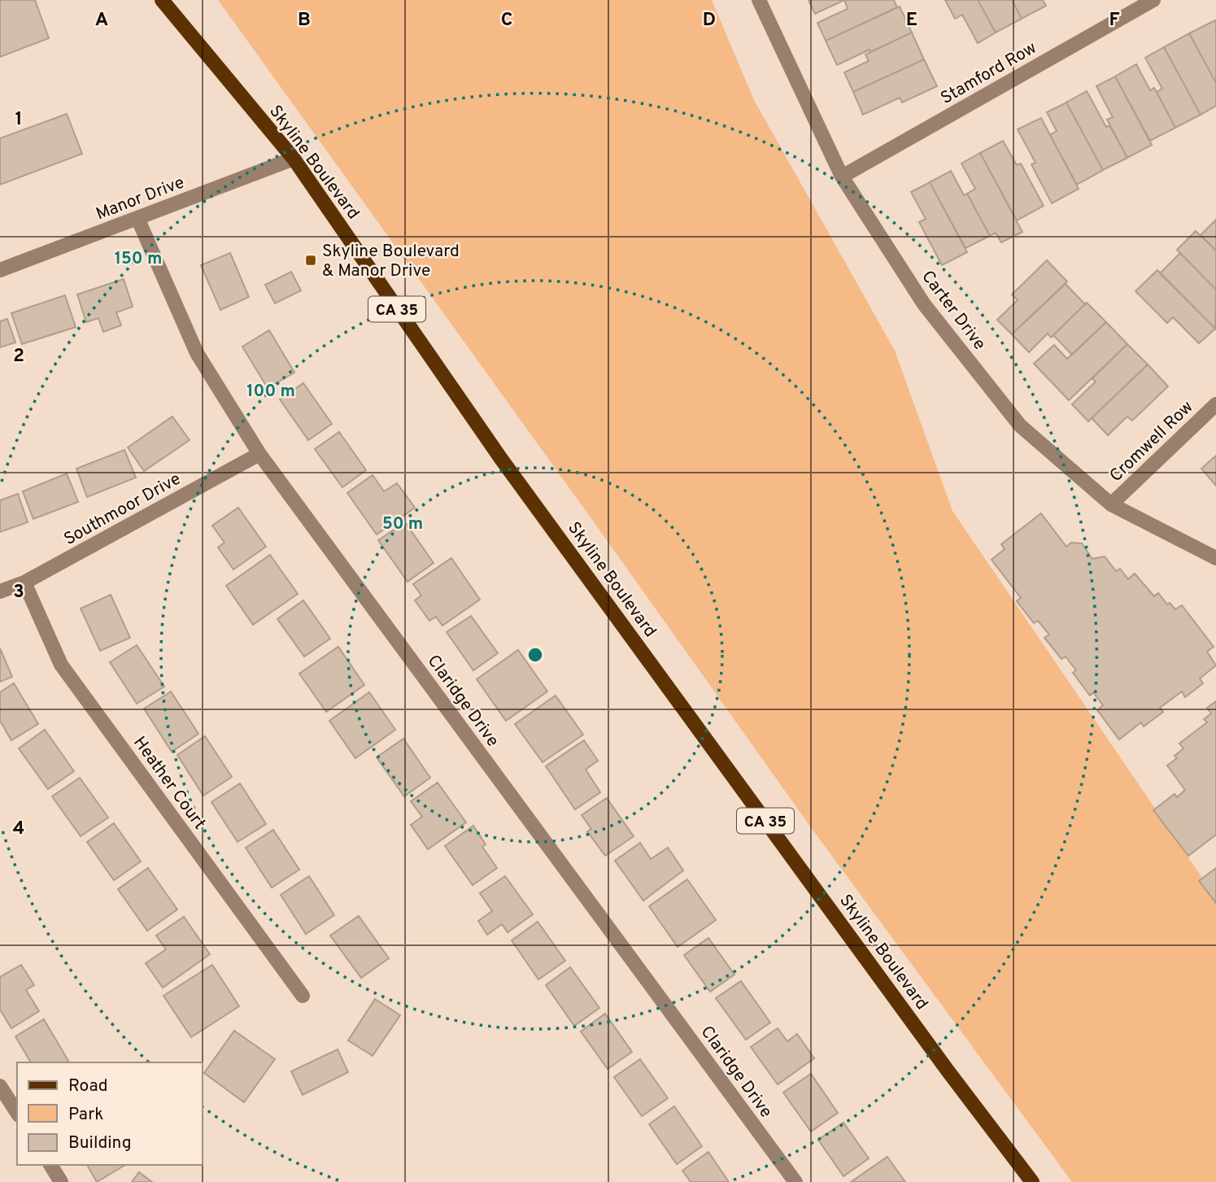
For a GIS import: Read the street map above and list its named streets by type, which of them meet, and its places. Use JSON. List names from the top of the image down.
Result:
{
  "streets": {
    "main road": ["Skyline Boulevard", "CA 35"],
    "street": [
      "Stamford Row",
      "Manor Drive",
      "Carter Drive",
      "Cromwell Row",
      "Southmoor Drive",
      "Claridge Drive",
      "Heather Court"
    ]
  },
  "crossings": [
    ["Stamford Row", "Carter Drive"],
    ["Skyline Boulevard", "Manor Drive"],
    ["Manor Drive", "Claridge Drive"],
    ["Carter Drive", "Cromwell Row"],
    ["Southmoor Drive", "Claridge Drive"],
    ["Southmoor Drive", "Heather Court"]
  ],
  "places": {
    "transit": ["Skyline Boulevard & Manor Drive"]
  },
  "legend": ["Road", "Park", "Building"],
  "grid": {
    "columns": [
      "A",
      "B",
      "C",
      "D",
      "E",
      "F"
    ],
    "rows": [
      "1",
      "2",
      "3",
      "4"
    ]
  },
  "rings": ["150 m", "100 m", "50 m"]
}
